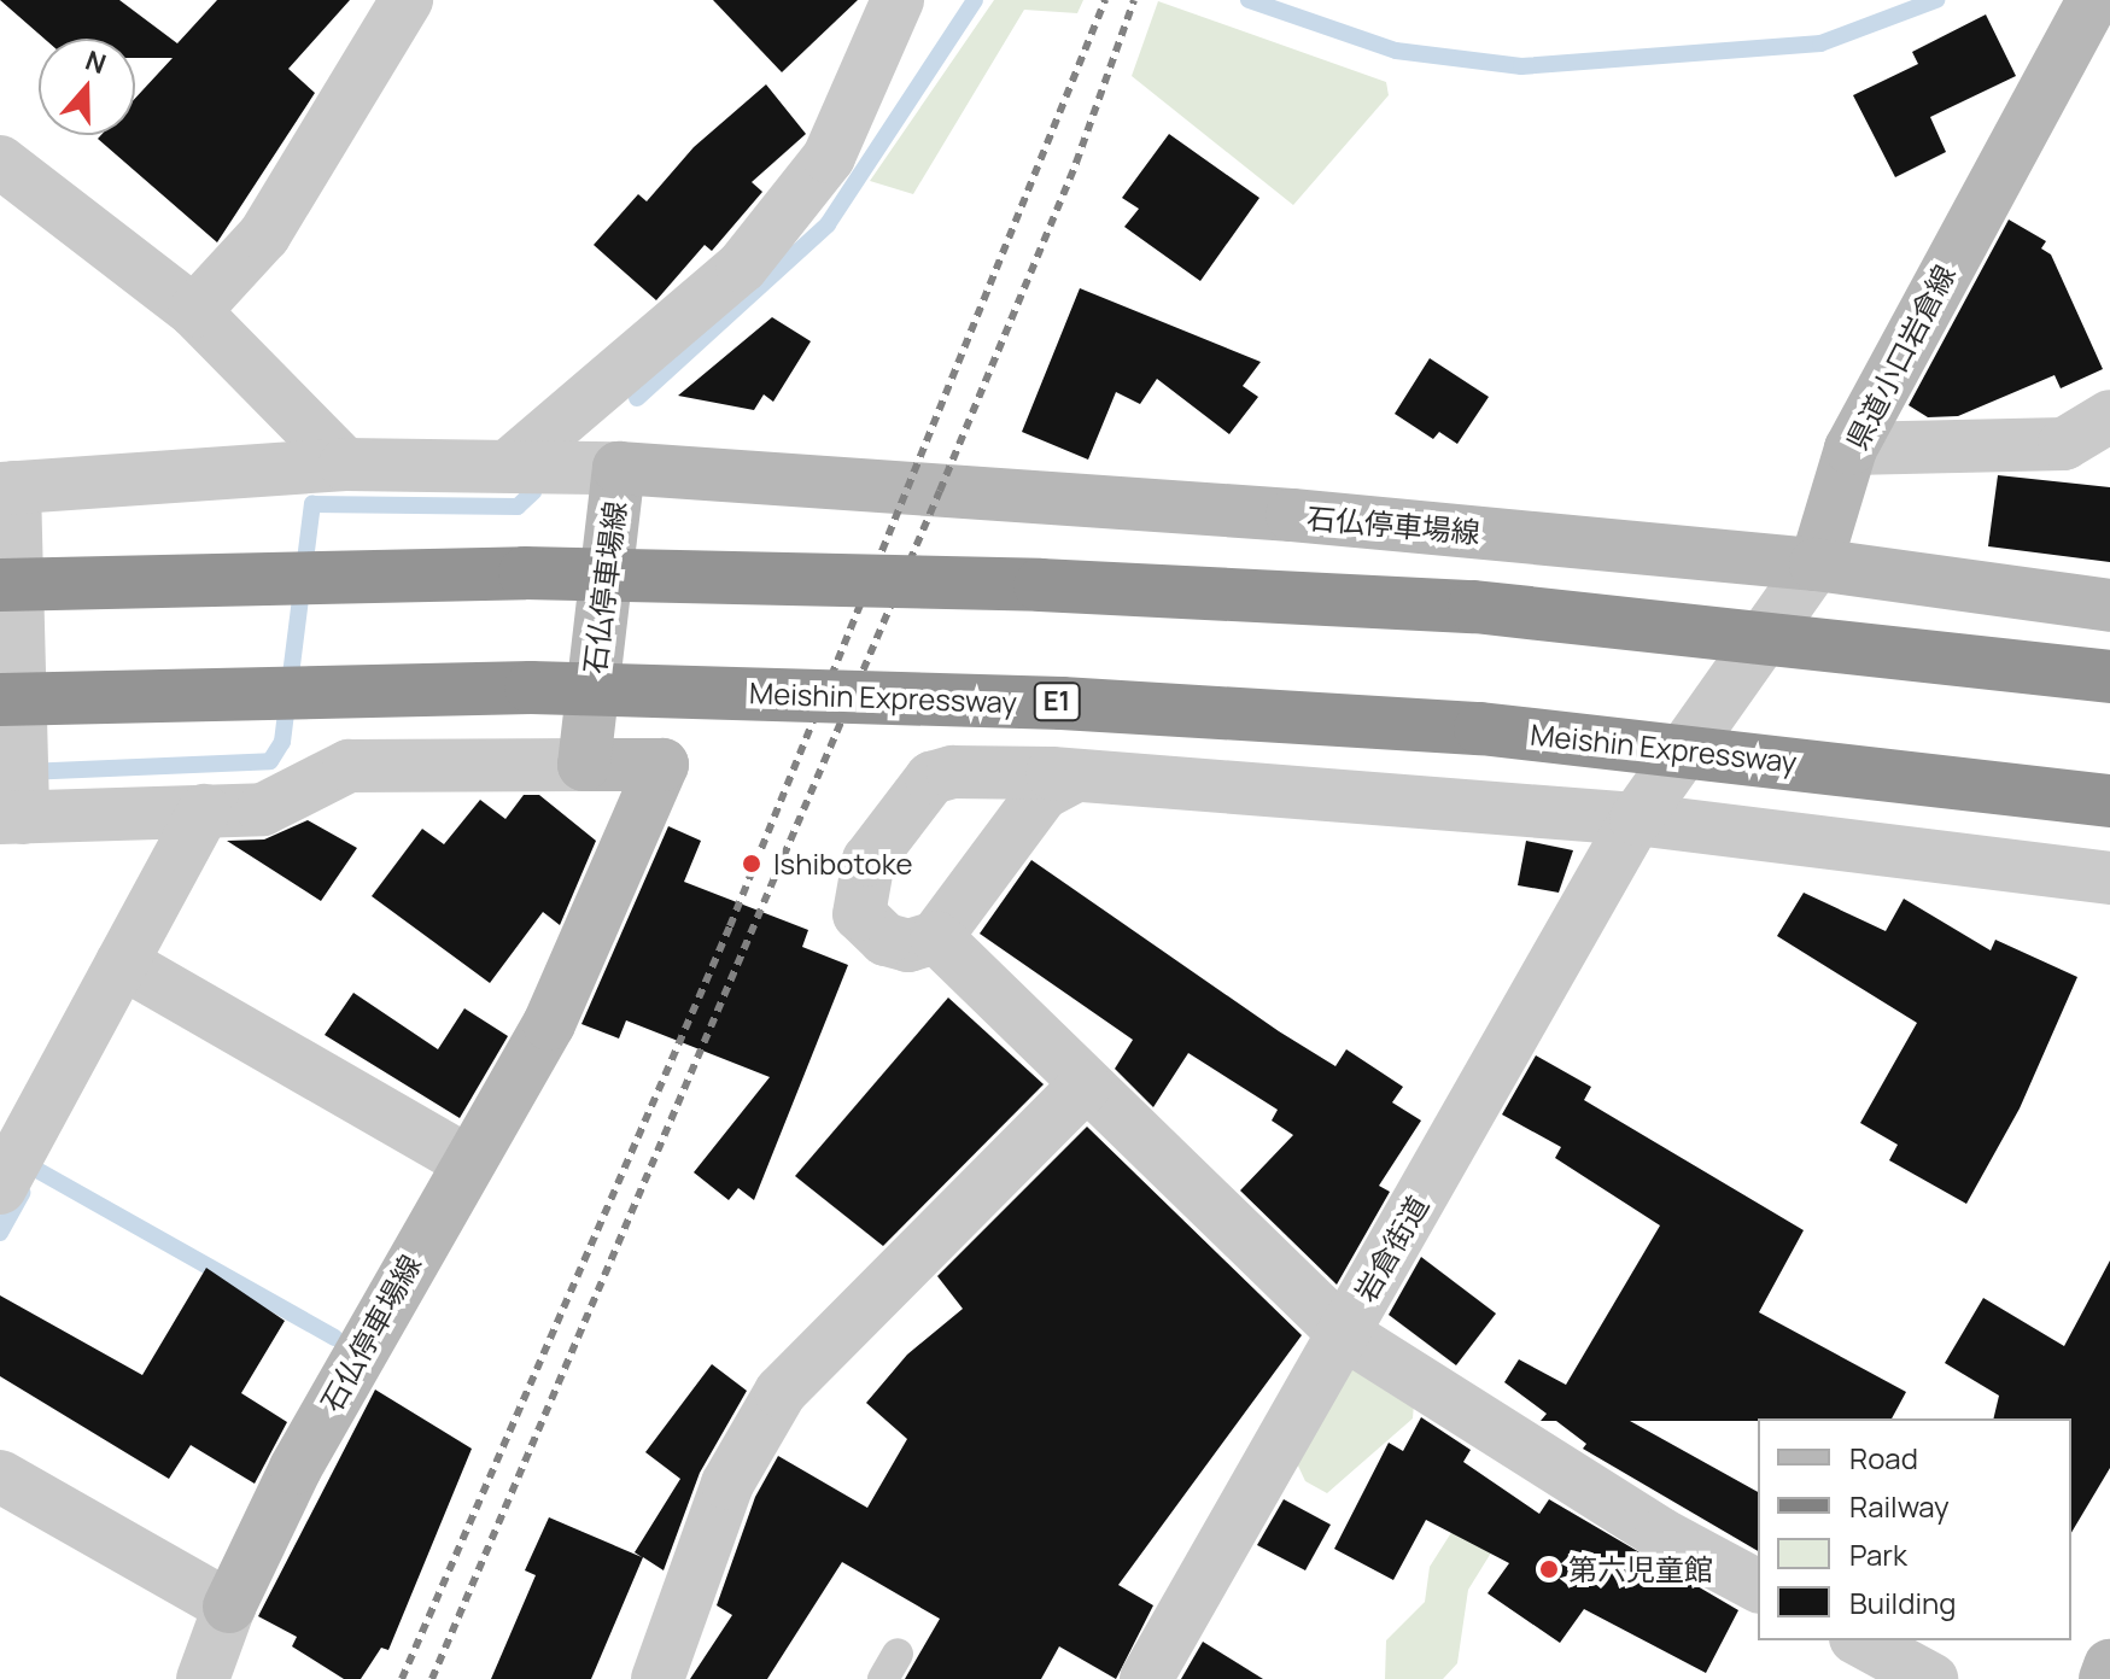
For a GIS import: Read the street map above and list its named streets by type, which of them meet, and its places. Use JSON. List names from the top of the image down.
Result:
{
  "streets": {
    "highway": ["Meishin Expressway", "E1"],
    "main road": ["県道小口岩倉線", "石仏停車場線"],
    "street": ["岩倉街道"]
  },
  "crossings": [
    ["県道小口岩倉線", "石仏停車場線"],
    ["県道小口岩倉線", "岩倉街道"],
    ["石仏停車場線", "岩倉街道"]
  ],
  "places": ["Ishibotoke", "第六児童館"],
  "legend": [
    "Road",
    "Railway",
    "Park",
    "Building"
  ],
  "north": "top"
}
